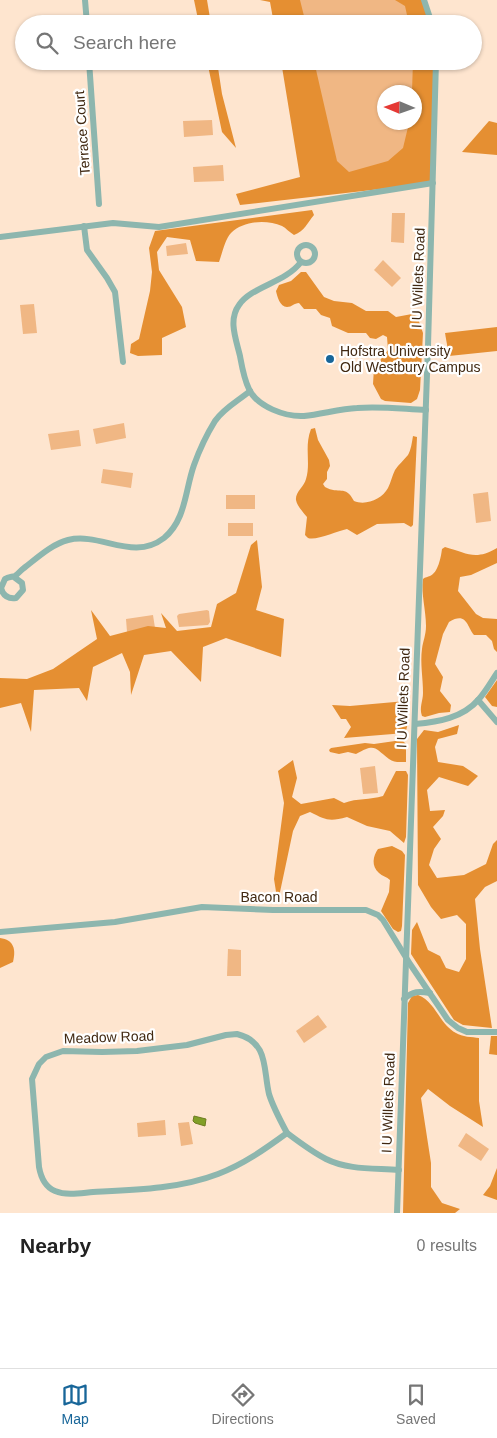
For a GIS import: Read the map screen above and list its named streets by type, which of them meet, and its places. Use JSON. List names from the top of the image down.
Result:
{
  "streets": {
    "street": [
      "Terrace Court",
      "I U Willets Road",
      "Bacon Road",
      "Meadow Road"
    ]
  },
  "crossings": [
    ["I U Willets Road", "Bacon Road"]
  ],
  "places": ["Hofstra University Old Westbury Campus"],
  "north": "left",
  "page": {
    "search": "Search here",
    "heading": ["Nearby", "0 results"],
    "nav": ["Map", "Directions", "Saved"]
  }
}
